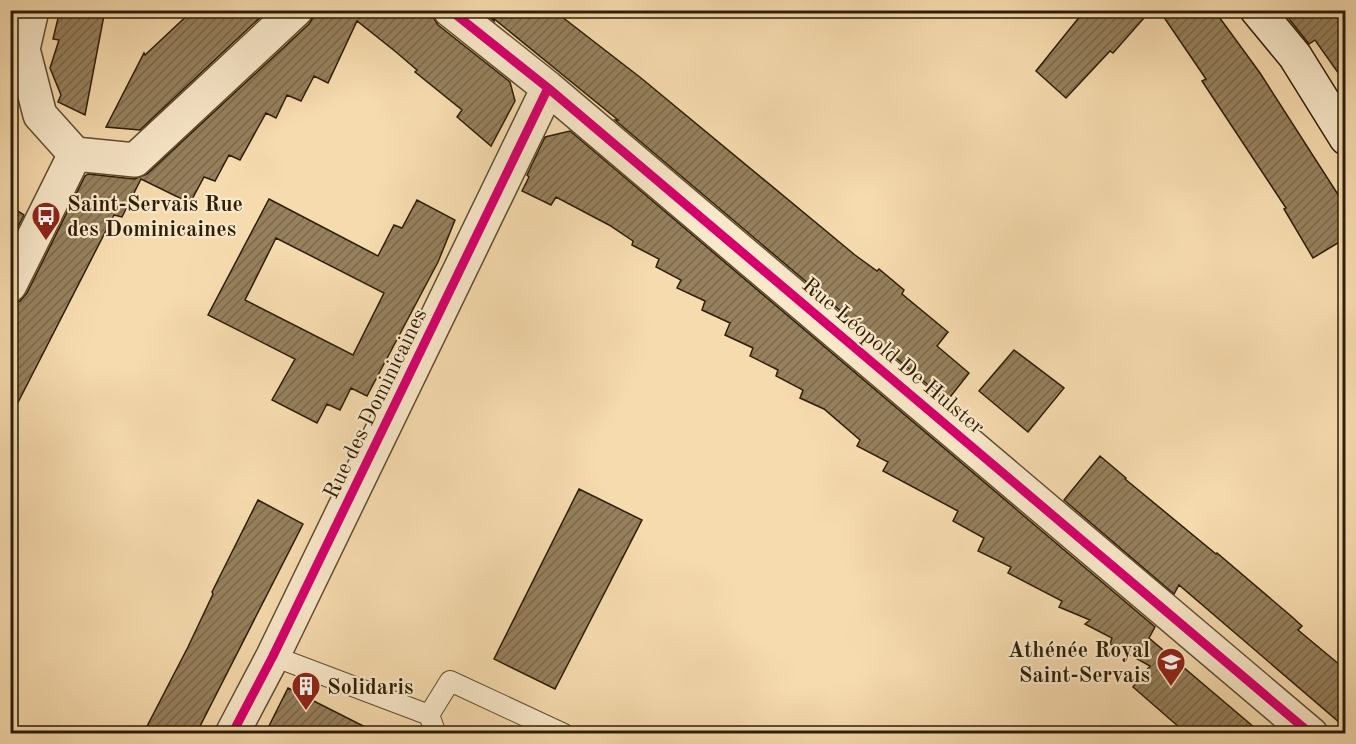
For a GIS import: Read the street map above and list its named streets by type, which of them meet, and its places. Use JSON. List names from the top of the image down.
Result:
{
  "streets": {
    "street": ["Rue Léopold De Hulster", "Rue des Dominicaines"]
  },
  "crossings": [
    ["Rue Léopold De Hulster", "Rue des Dominicaines"]
  ],
  "places": {
    "bus stop": ["Saint-Servais Rue des Dominicaines"],
    "school or university": ["Athénée Royal Saint-Servais"],
    "building": ["Solidaris"]
  }
}
